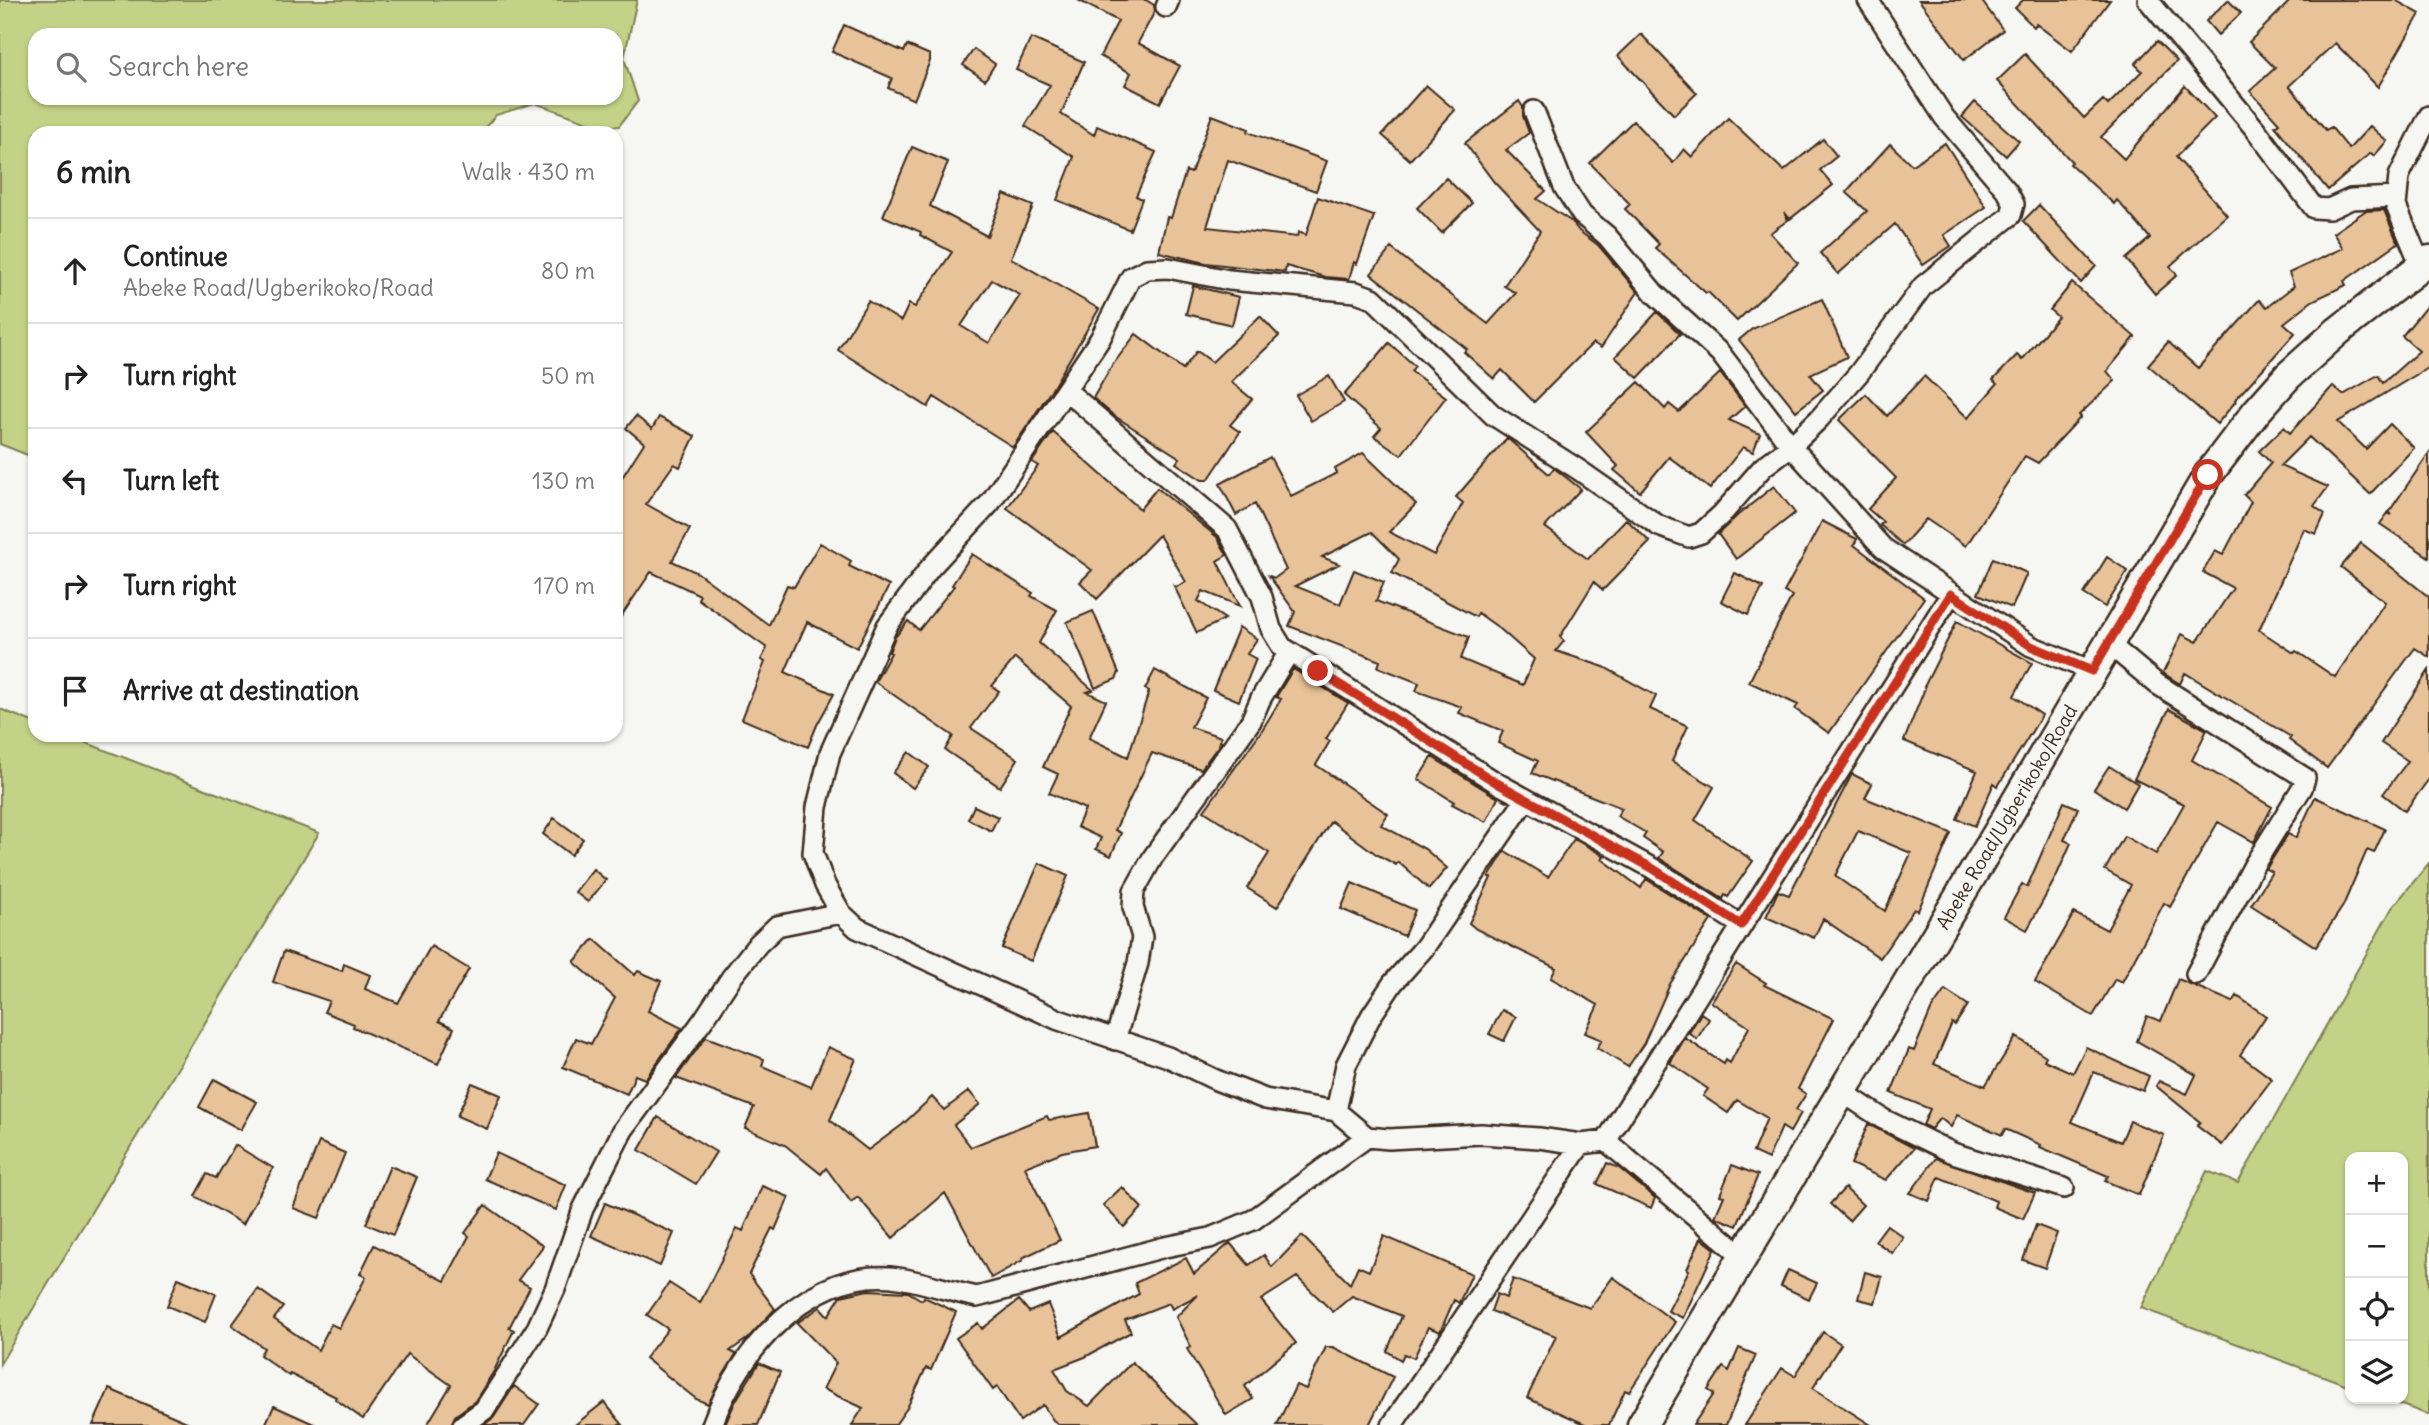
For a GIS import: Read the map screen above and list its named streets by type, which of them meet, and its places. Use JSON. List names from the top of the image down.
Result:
{
  "streets": {
    "street": ["Abeke Road/Ugberikoko/Road"]
  },
  "page": {
    "search": "Search here",
    "heading": ["6 min", "Walk · 430 m"],
    "list": [
      ["Continue", "Abeke Road/Ugberikoko/Road", "80 m"],
      ["Turn right", "50 m"],
      ["Turn left", "130 m"],
      ["Turn right", "170 m"],
      "Arrive at destination"
    ],
    "map_buttons": ["+", "−"]
  }
}
